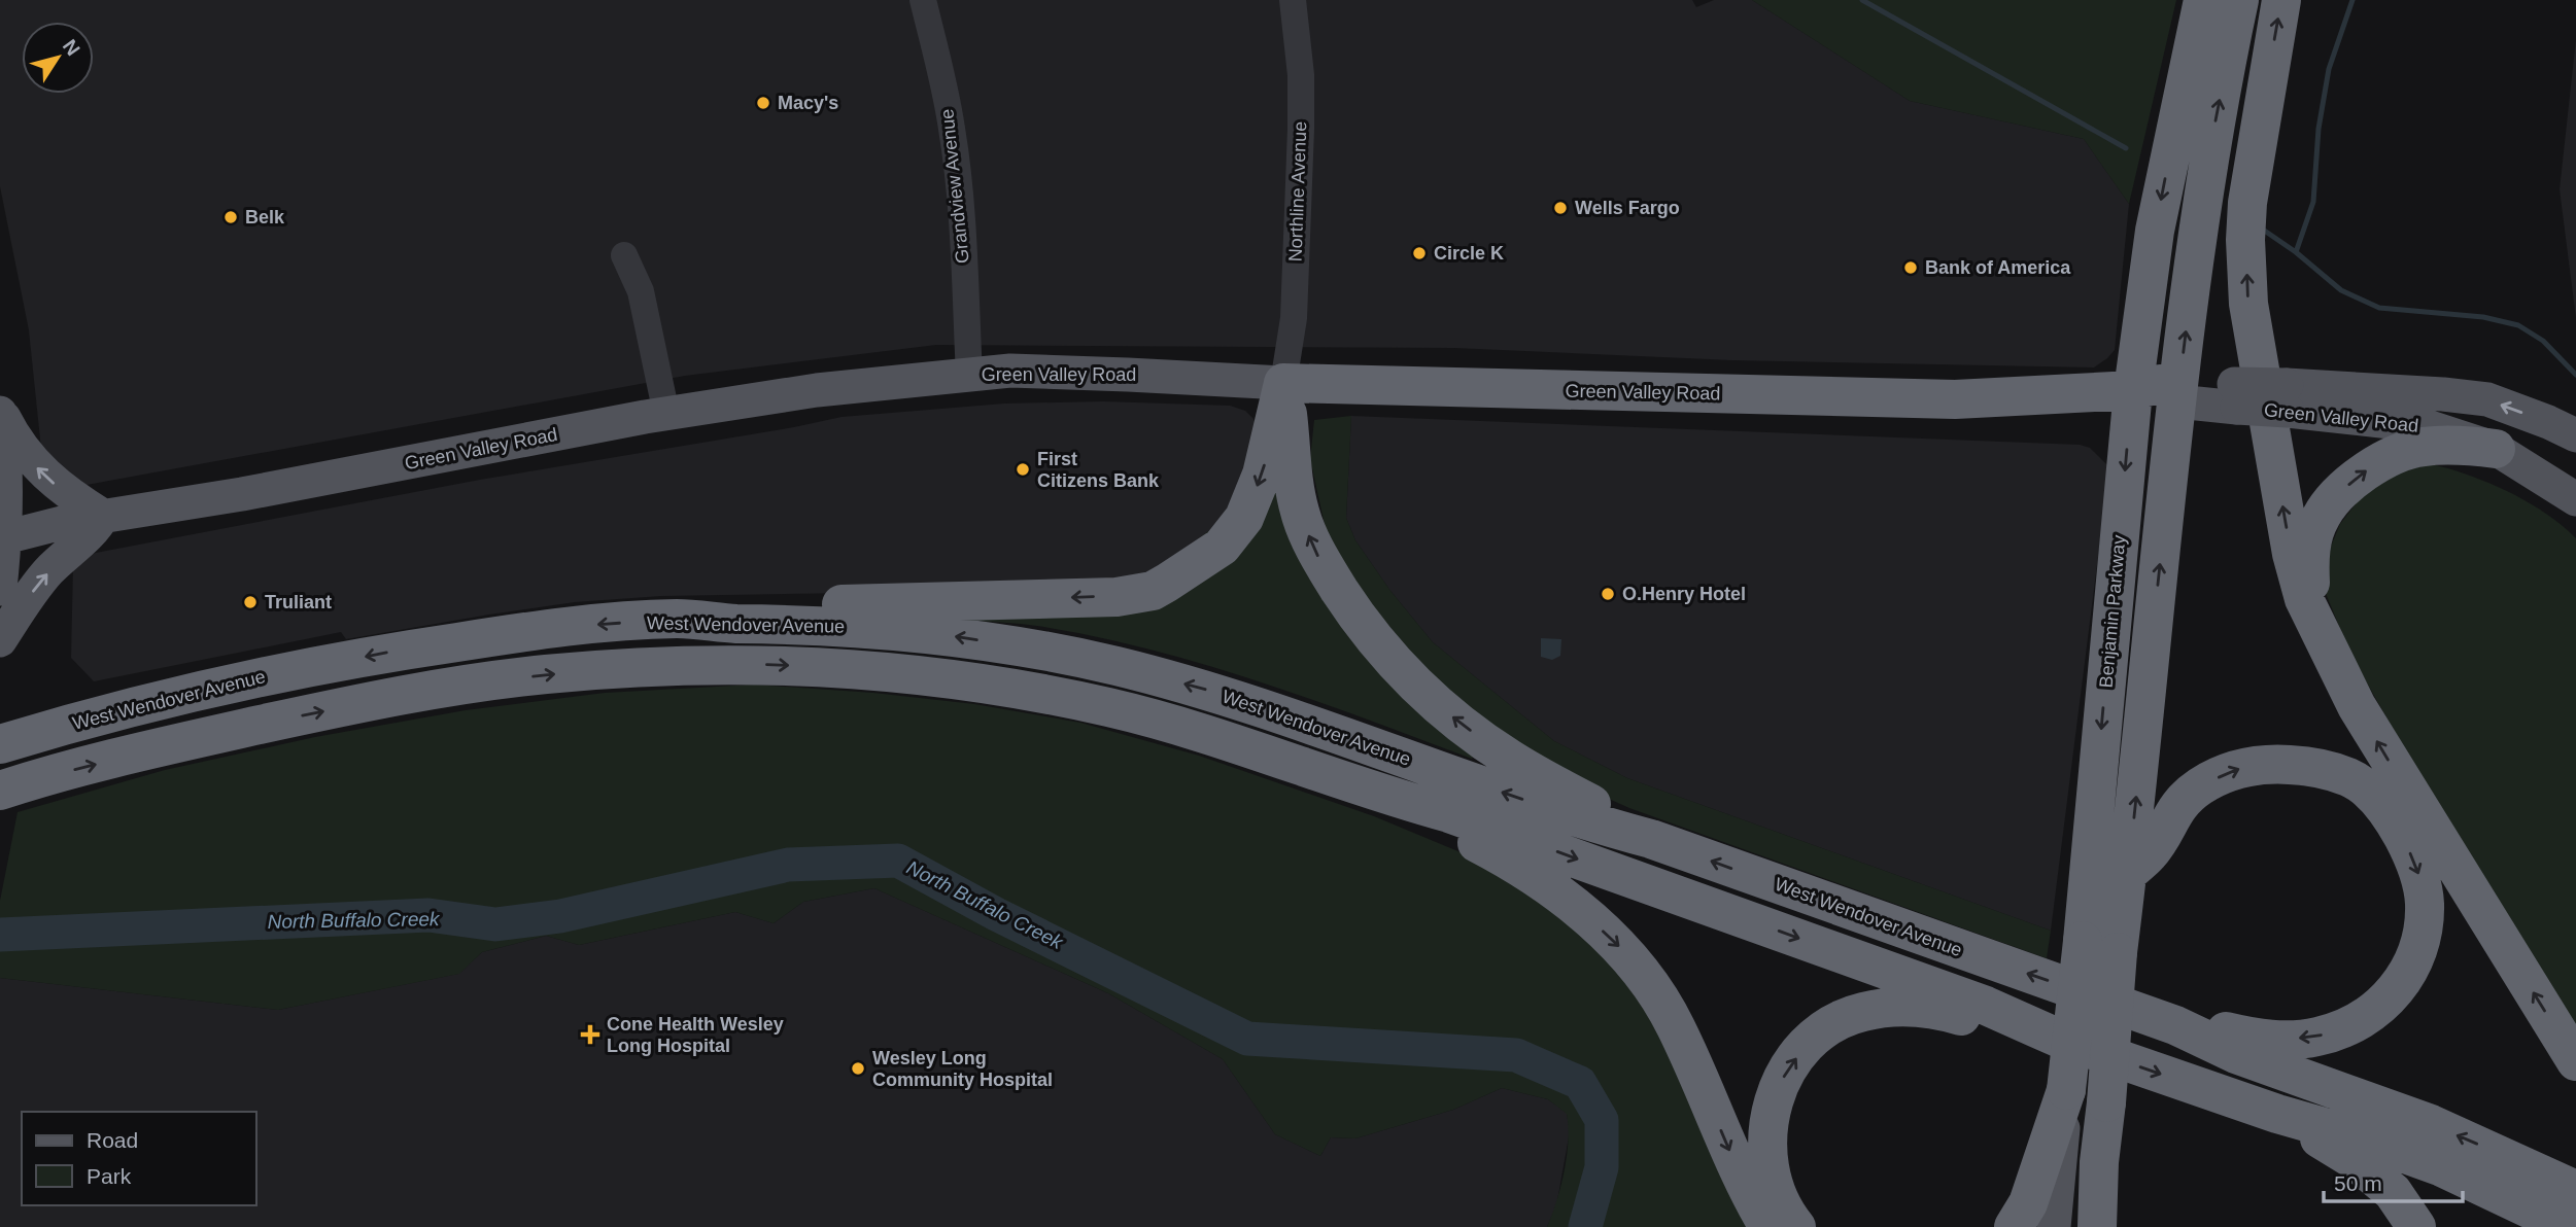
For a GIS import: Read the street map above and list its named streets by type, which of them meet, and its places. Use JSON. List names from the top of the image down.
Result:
{
  "streets": {
    "highway": ["Green Valley Road", "Benjamin Parkway", "West Wendover Avenue"],
    "street": ["Grandview Avenue", "Northline Avenue"]
  },
  "crossings": [
    ["Grandview Avenue", "Green Valley Road"],
    ["Northline Avenue", "Green Valley Road"],
    ["Green Valley Road", "Benjamin Parkway"]
  ],
  "water": ["North Buffalo Creek"],
  "places": {
    "other": [
      "Macy's",
      "Wells Fargo",
      "Belk",
      "Circle K",
      "Bank of America",
      "First Citizens Bank",
      "O.Henry Hotel",
      "Truliant",
      "Wesley Long Community Hospital"
    ],
    "health": ["Cone Health Wesley Long Hospital"]
  },
  "legend": ["Road", "Park"],
  "scale_bar": "50 m",
  "north": "top right"
}
